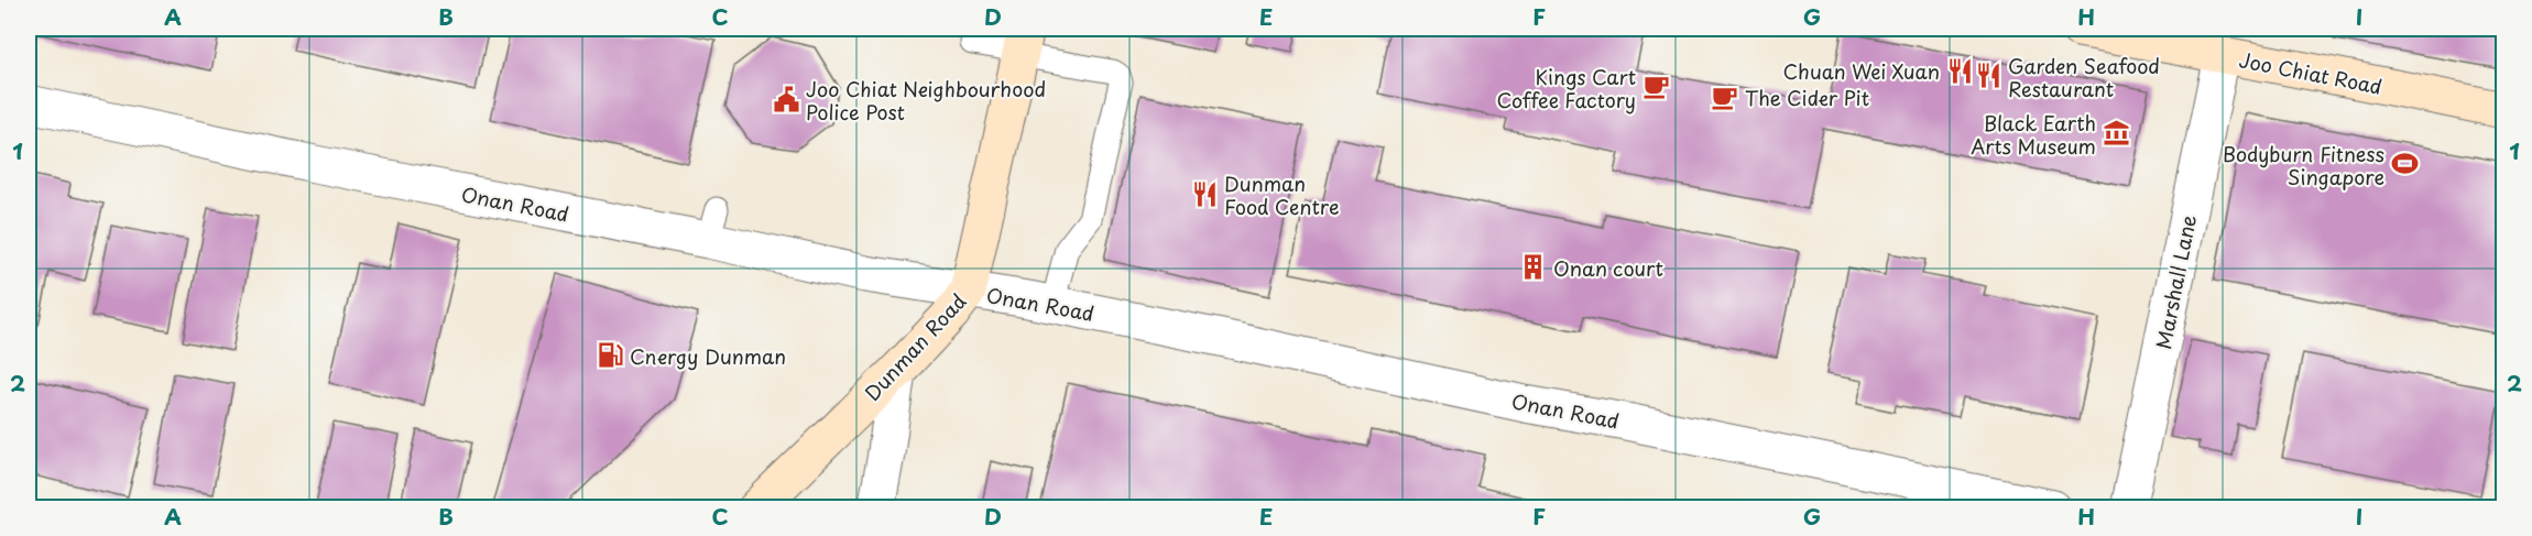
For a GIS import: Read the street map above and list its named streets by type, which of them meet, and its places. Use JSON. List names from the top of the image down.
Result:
{
  "streets": {
    "street": [
      "Joo Chiat Road",
      "Onan Road",
      "Marshall Lane",
      "Dunman Road"
    ]
  },
  "crossings": [
    ["Joo Chiat Road", "Marshall Lane"],
    ["Onan Road", "Dunman Road"]
  ],
  "places": {
    "restaurant": ["Chuan Wei Xuan", "Garden Seafood Restaurant", "Dunman Food Centre"],
    "cafe": ["Kings Cart Coffee Factory", "The Cider Pit"],
    "public building": ["Joo Chiat Neighbourhood Police Post"],
    "museum": ["Black Earth Arts Museum"],
    "sports": ["Bodyburn Fitness Singapore"],
    "building": ["Onan court"],
    "fuel station": ["Cnergy Dunman"]
  },
  "grid": {
    "columns": [
      "A",
      "B",
      "C",
      "D",
      "E",
      "F",
      "G",
      "H",
      "I"
    ],
    "rows": ["1", "2"]
  }
}
